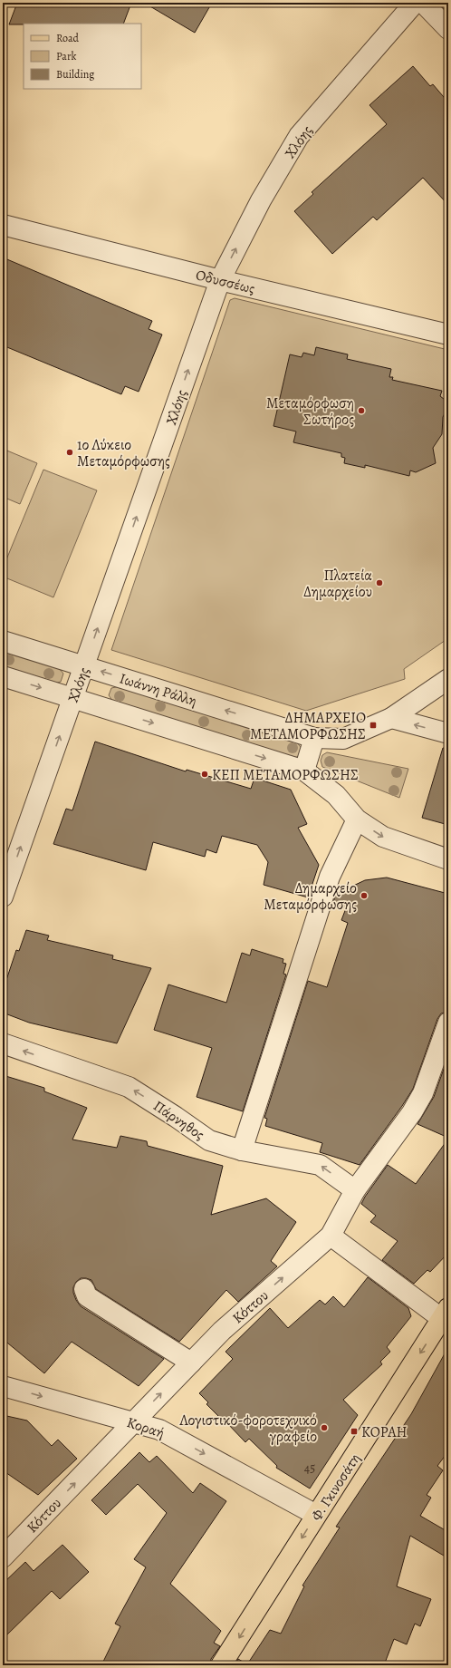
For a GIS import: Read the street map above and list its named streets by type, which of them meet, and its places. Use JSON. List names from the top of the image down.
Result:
{
  "streets": {
    "main road": ["Φ. Γκινοσάτη"],
    "street": [
      "Χλόης",
      "Οδυσσέως",
      "Ιωάννη Ράλλη",
      "Πάρνηθος",
      "Κόττου",
      "Κοραή"
    ]
  },
  "crossings": [
    ["Χλόης", "Οδυσσέως"],
    ["Χλόης", "Ιωάννη Ράλλη"],
    ["Πάρνηθος", "Κόττου"],
    ["Κόττου", "Κοραή"],
    ["Κοραή", "Φ. Γκινοσάτη"]
  ],
  "one_way": [
    "Χλόης",
    "Πάρνηθος",
    "Κόττου",
    "Φ. Γκινοσάτη"
  ],
  "places": {
    "other": [
      "Μεταμόρφωση Σωτήρος",
      "1ο Λύκειο Μεταμόρφωσης",
      "Πλατεία Δημαρχείου",
      "ΚΕΠ ΜΕΤΑΜΟΡΦΩΣΗΣ",
      "Δημαρχείο Μεταμόρφωσης",
      "Λογιστικό-φοροτεχνικό γραφείο"
    ],
    "transit": ["ΔΗΜΑΡΧΕΙΟ ΜΕΤΑΜΟΡΦΩΣΗΣ", "ΚΟΡΑΗ"]
  },
  "house_numbers": ["45"],
  "legend": ["Road", "Park", "Building"]
}
